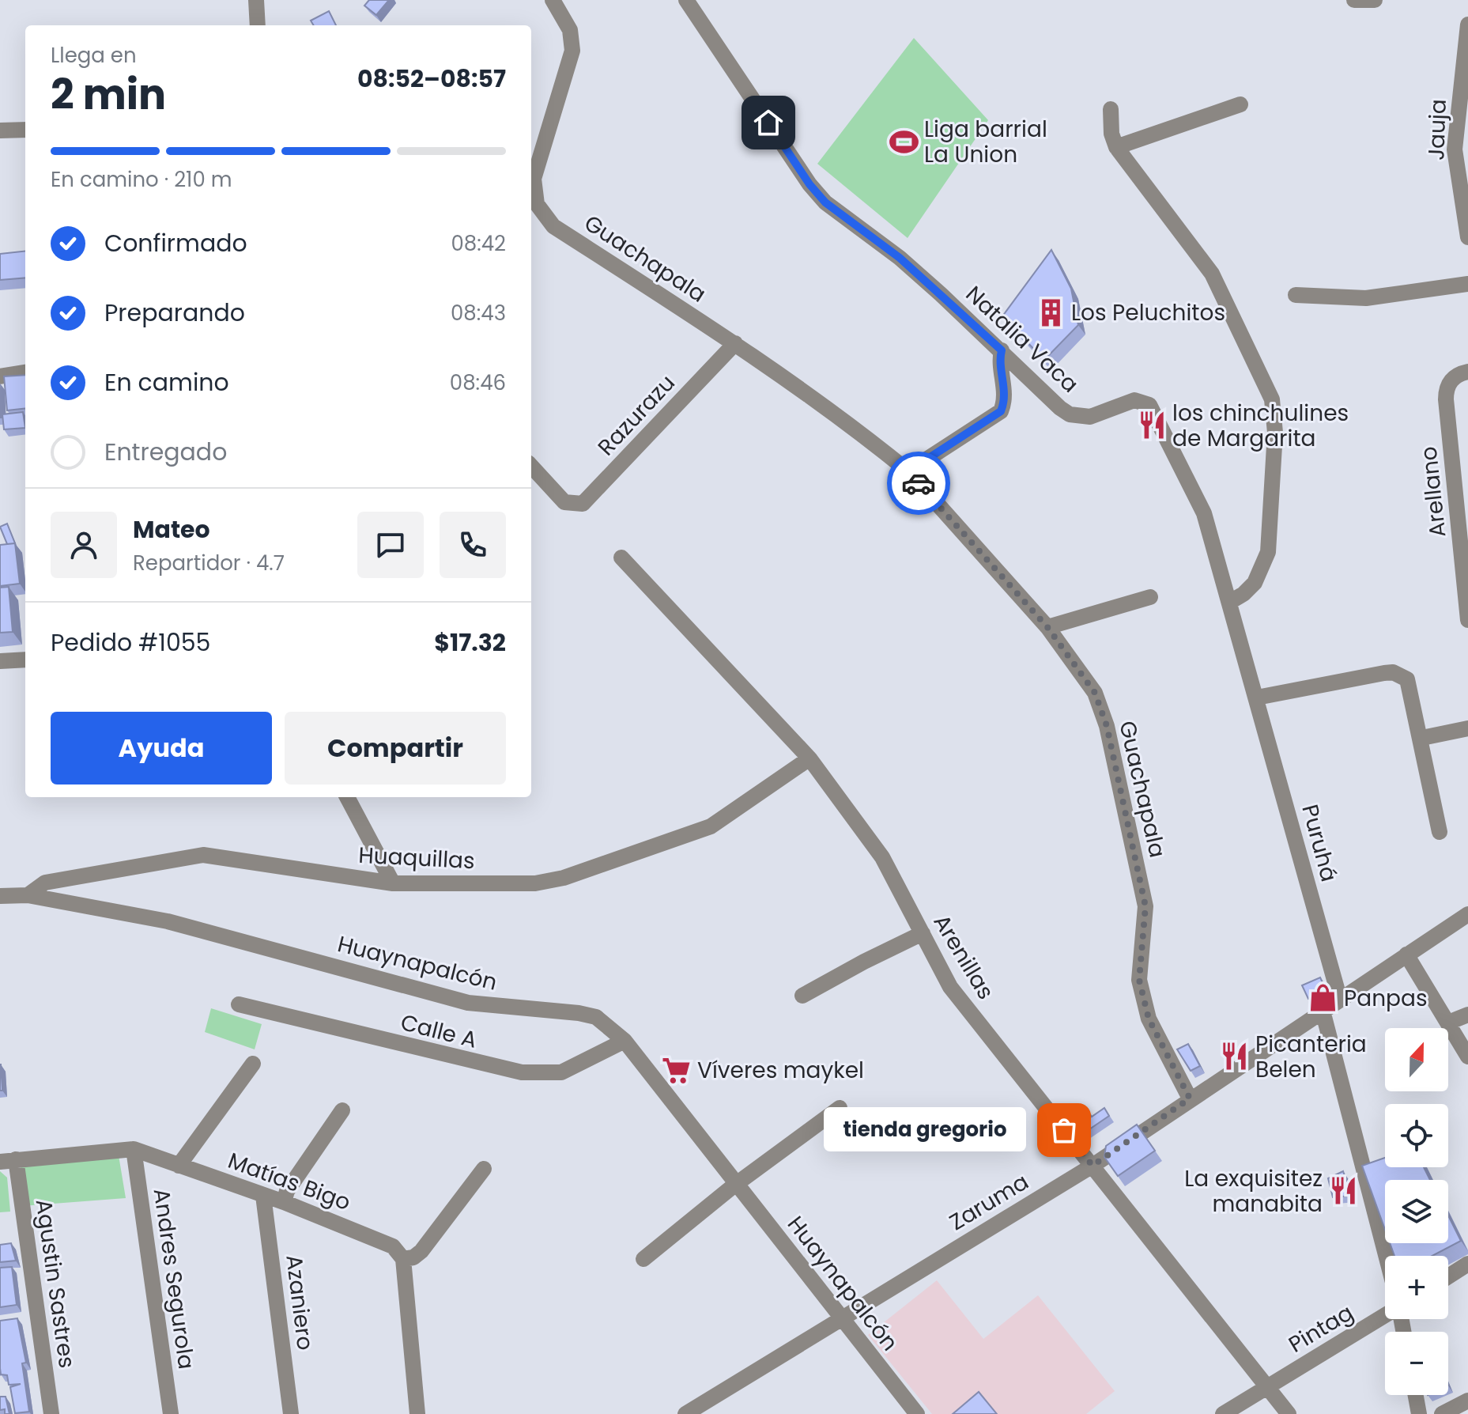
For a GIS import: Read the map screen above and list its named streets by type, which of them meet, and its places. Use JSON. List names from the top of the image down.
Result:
{
  "streets": {
    "street": [
      "Jauja",
      "Guachapala",
      "Natalia Vaca",
      "Razurazu",
      "Arellano",
      "Puruhá",
      "Huaquillas",
      "Arenillas",
      "Huaynapalcón",
      "Calle A",
      "Matías Bigo",
      "Zaruma",
      "Andres Segurola",
      "Agustin Sastres",
      "Azaniero",
      "Pintag"
    ]
  },
  "crossings": [
    ["Guachapala", "Razurazu"],
    ["Guachapala", "Zaruma"],
    ["Natalia Vaca", "Puruhá"],
    ["Puruhá", "Zaruma"],
    ["Huaquillas", "Arenillas"],
    ["Huaquillas", "Huaynapalcón"],
    ["Arenillas", "Zaruma"],
    ["Arenillas", "Pintag"],
    ["Huaynapalcón", "Calle A"],
    ["Huaynapalcón", "Zaruma"],
    ["Matías Bigo", "Andres Segurola"],
    ["Matías Bigo", "Agustin Sastres"],
    ["Matías Bigo", "Azaniero"]
  ],
  "places": {
    "sports": ["Liga barrial La Union"],
    "building": ["Los Peluchitos"],
    "restaurant": ["los chinchulines de Margarita", "Picanteria Belen", "La exquisitez manabita"],
    "shop": ["Panpas"],
    "supermarket": ["Víveres maykel"],
    "other": ["tienda gregorio"]
  },
  "north": "top",
  "page": {
    "heading": ["2 min", "Llega en", "08:52–08:57"],
    "panel": [
      "Mateo",
      "Repartidor · 4.7",
      "Pedido #1055",
      "$17.32"
    ],
    "bar": "En camino · 210 m",
    "list": [
      ["Confirmado", "08:42"],
      ["Preparando", "08:43"],
      ["En camino", "08:46"],
      "Entregado"
    ],
    "buttons": ["Ayuda", "Compartir"],
    "map_buttons": ["+", "−"],
    "bubble": "tienda gregorio"
  }
}
